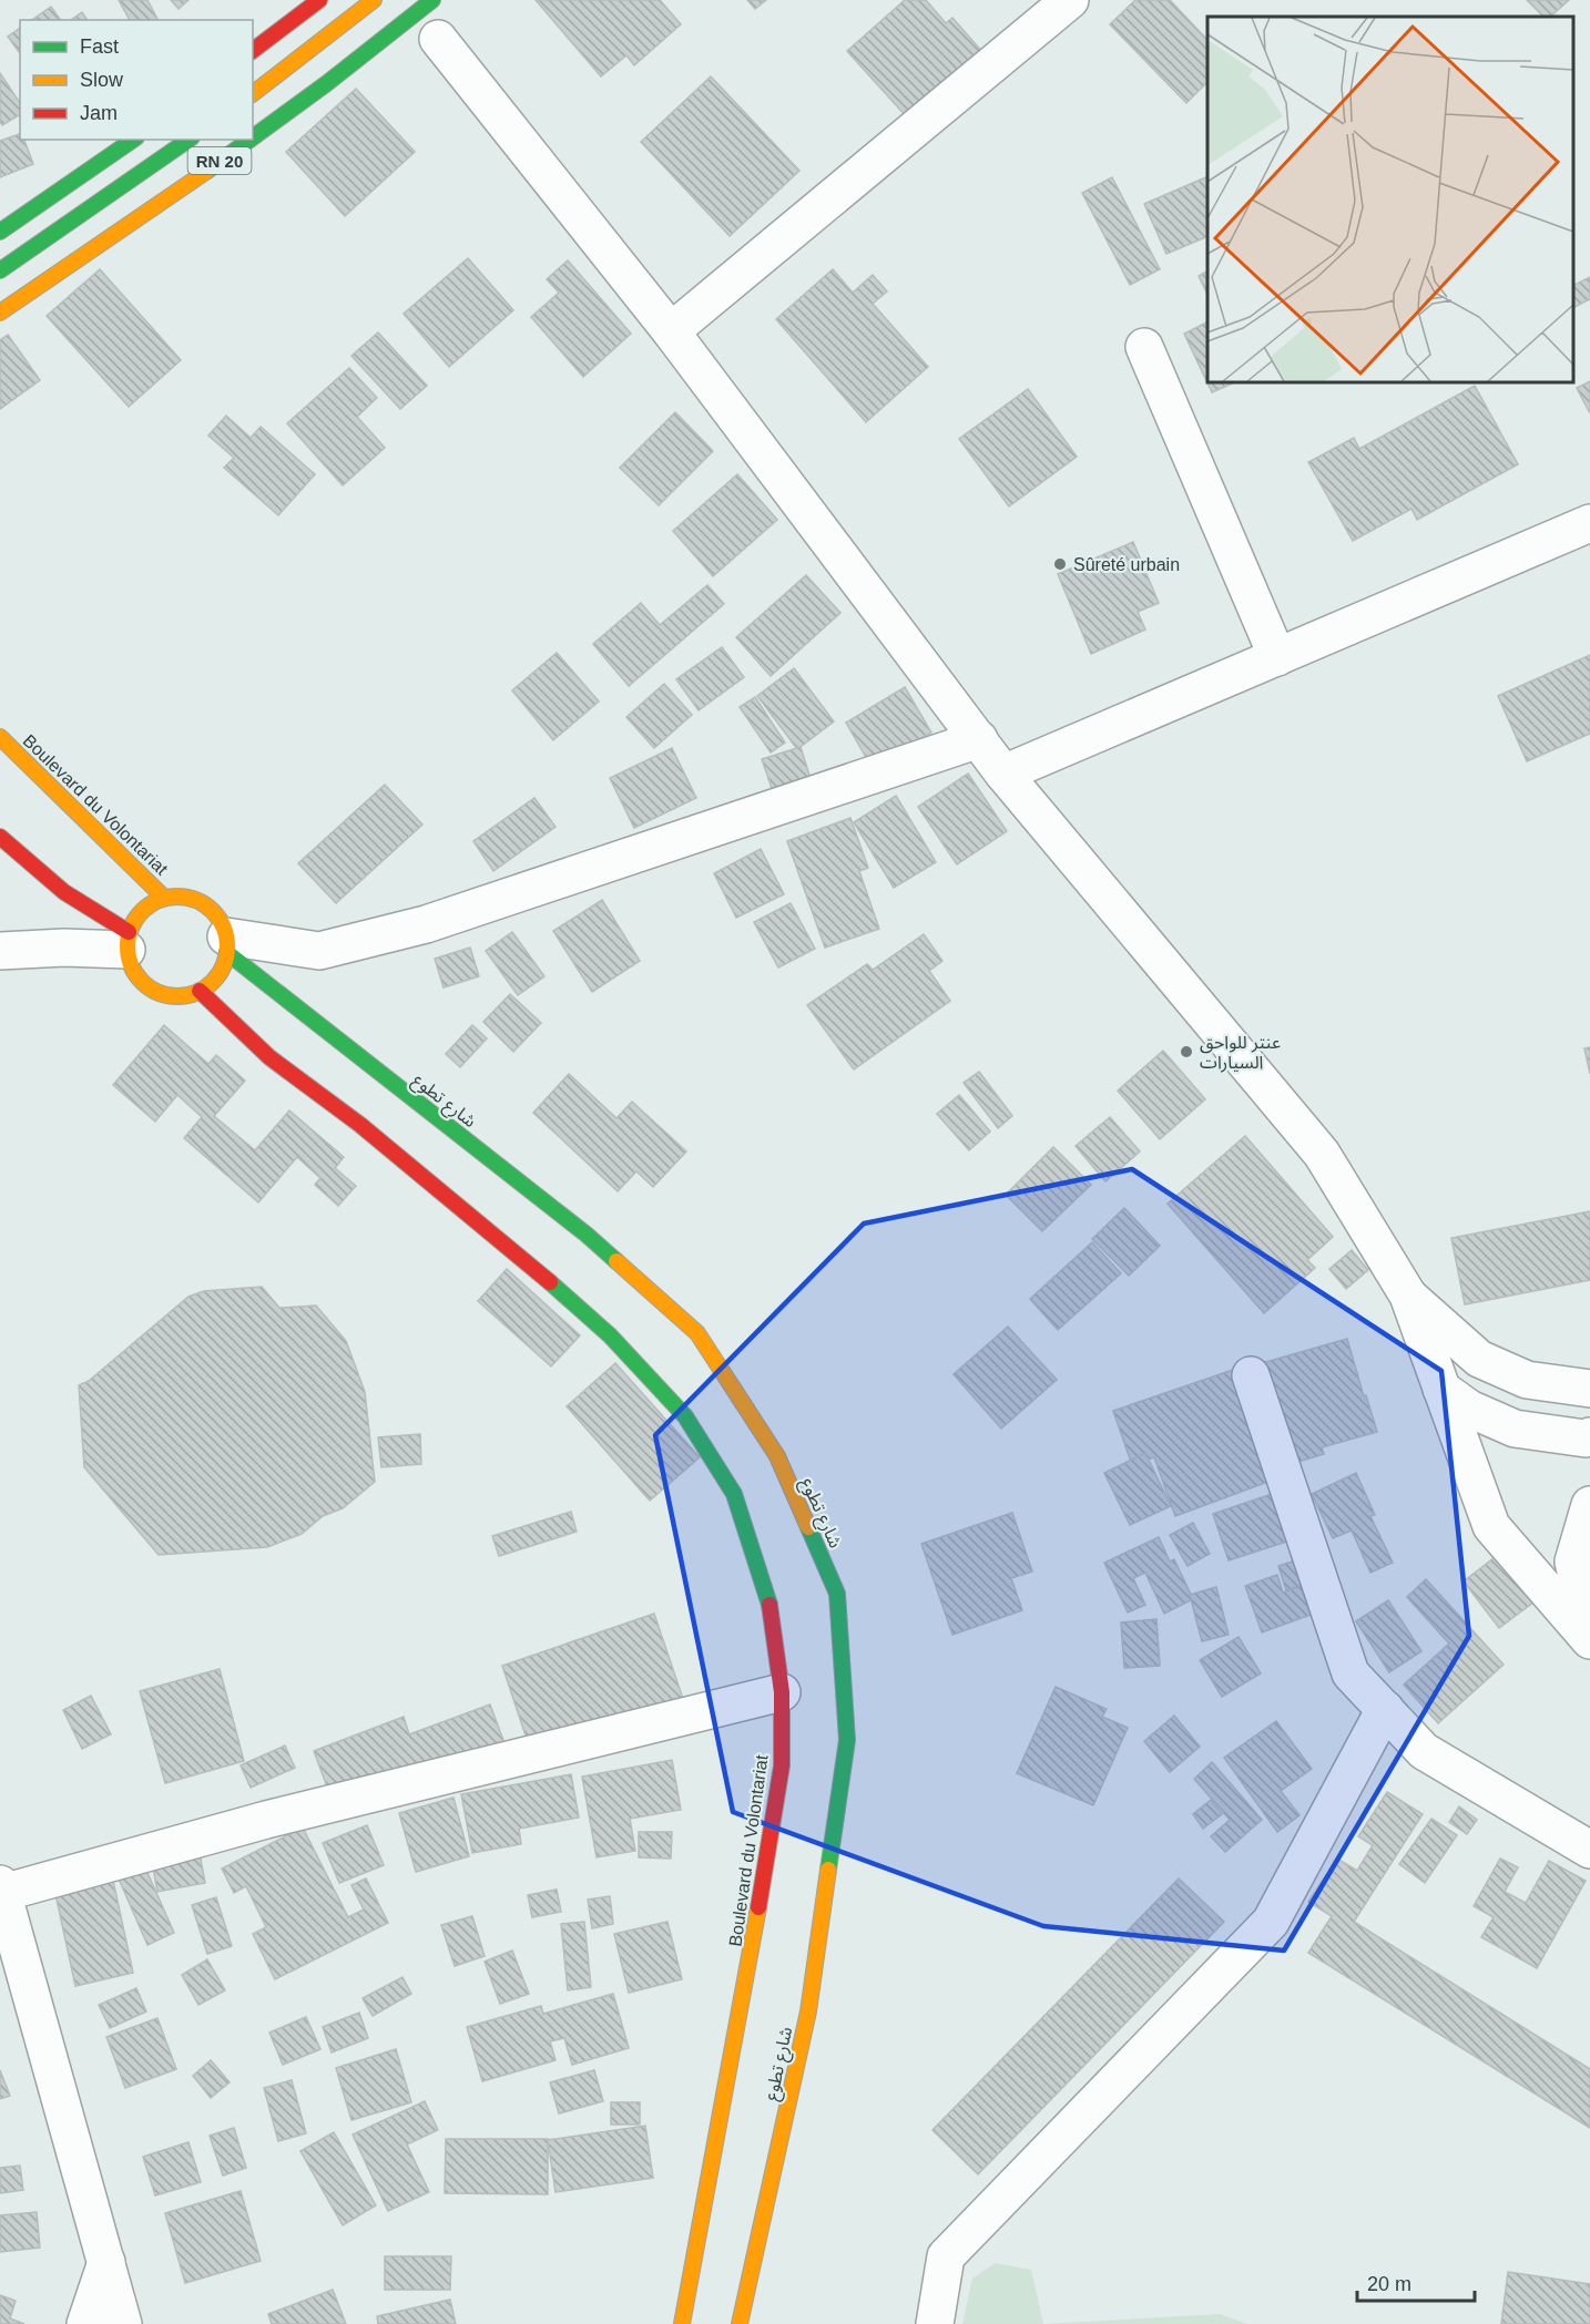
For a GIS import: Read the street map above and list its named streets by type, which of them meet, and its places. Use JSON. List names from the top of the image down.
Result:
{
  "streets": {
    "main road": ["RN 20", "Boulevard du Volontariat", "شارع تطوع"]
  },
  "crossings": [
    ["Boulevard du Volontariat", "شارع تطوع"]
  ],
  "places": ["Sûreté urbain", "عنتر للواحق السيارات"],
  "legend": ["Fast", "Slow", "Jam"],
  "scale_bar": "20 m"
}
